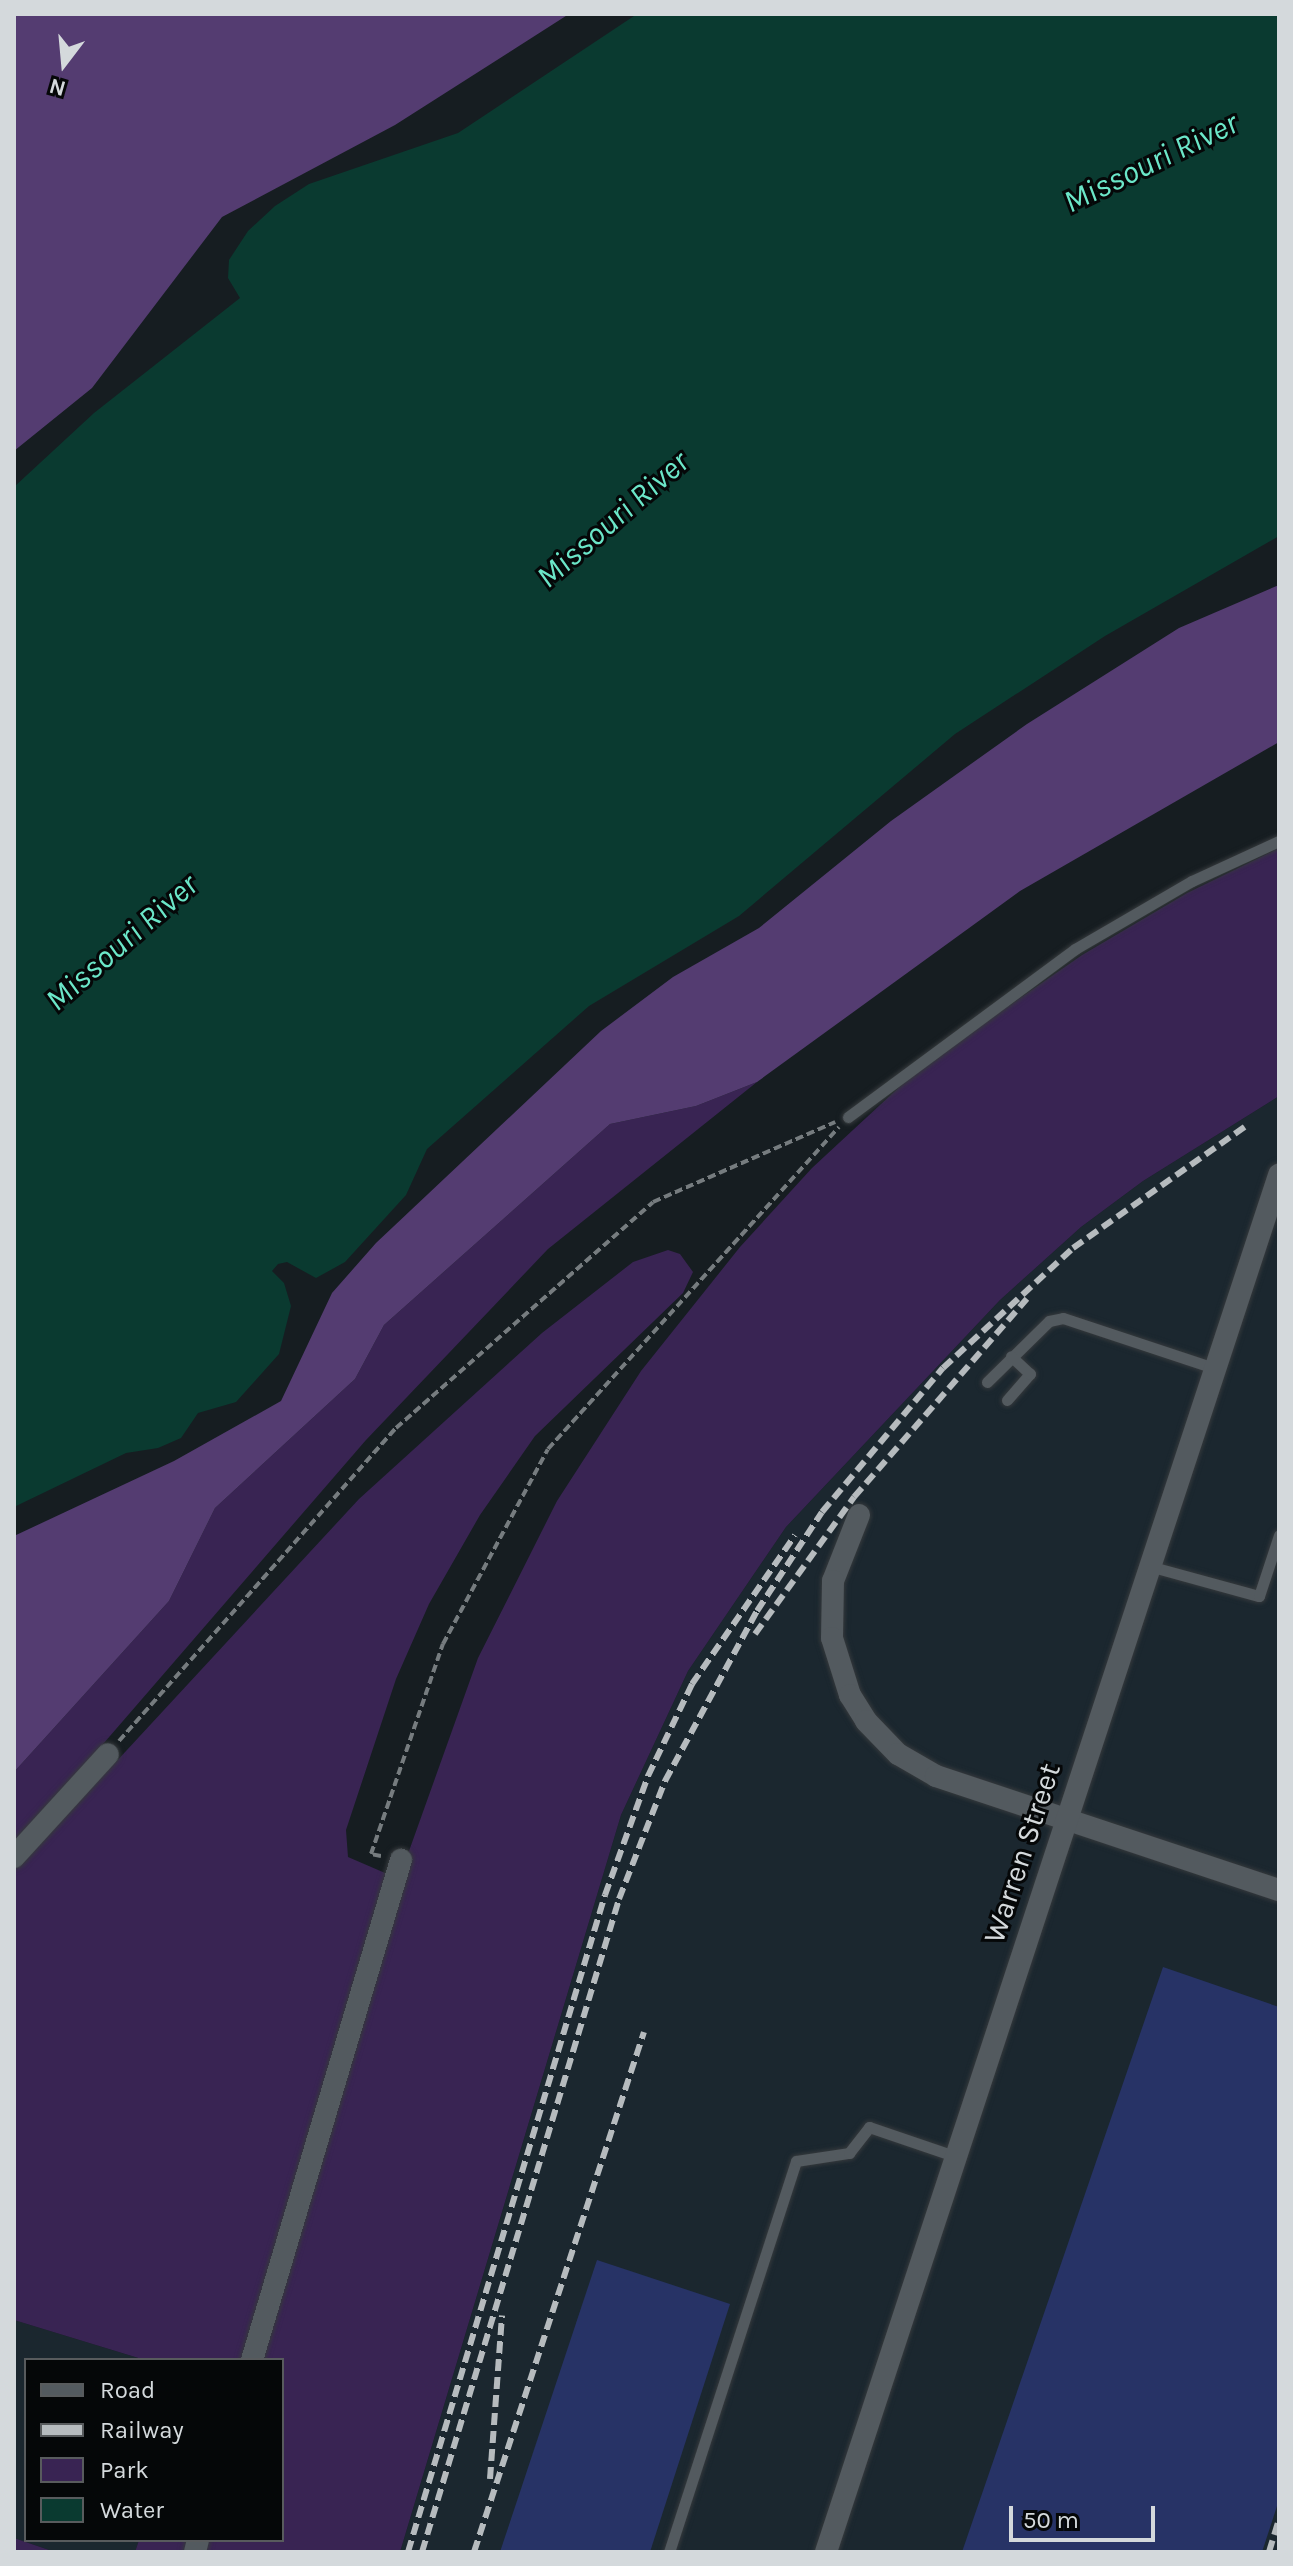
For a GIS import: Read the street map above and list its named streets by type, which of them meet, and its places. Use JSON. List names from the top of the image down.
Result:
{
  "streets": {
    "street": ["Warren Street"]
  },
  "water": ["Missouri River"],
  "legend": [
    "Road",
    "Railway",
    "Park",
    "Water"
  ],
  "scale_bar": "50 m",
  "north": "bottom"
}
